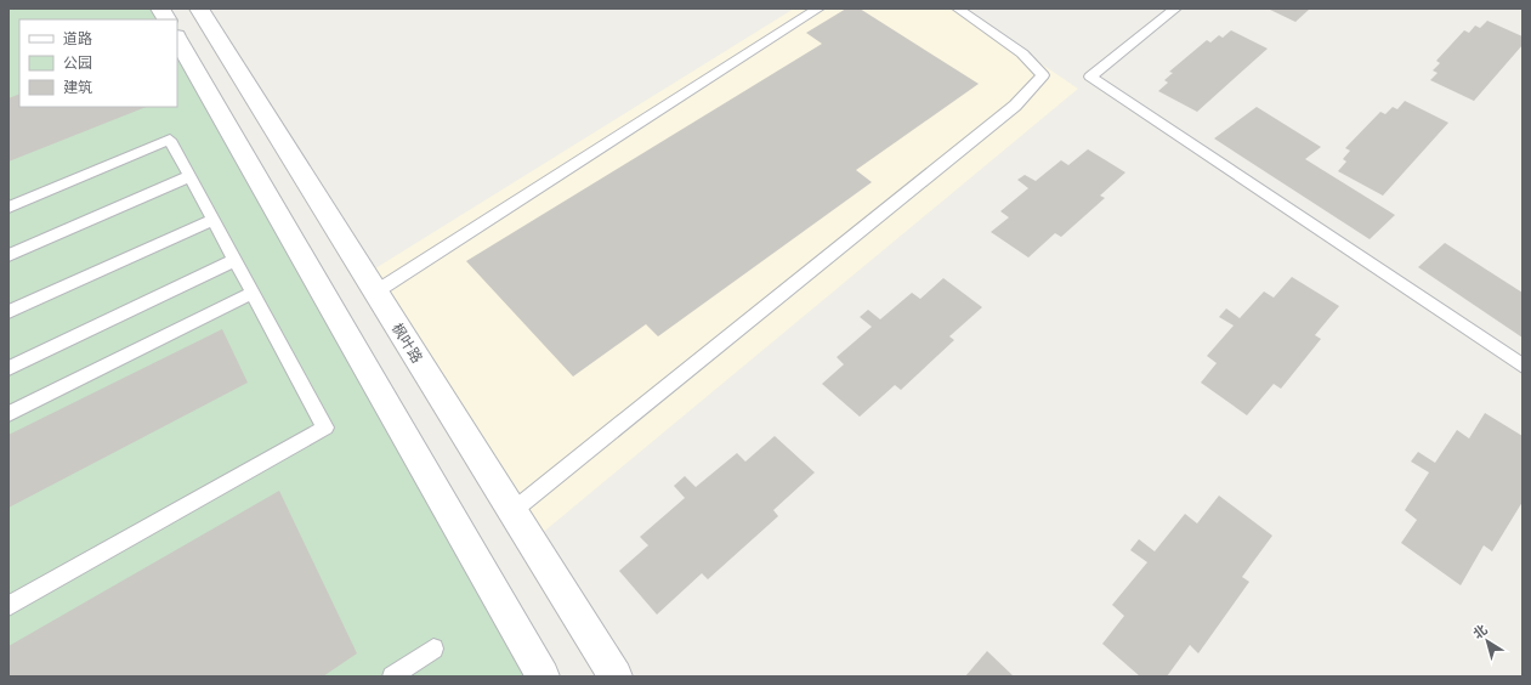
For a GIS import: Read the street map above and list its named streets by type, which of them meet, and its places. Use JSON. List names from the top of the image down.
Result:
{
  "streets": {
    "street": ["枫叶路"]
  },
  "legend": ["道路", "公园", "建筑"],
  "north": "top left"
}
